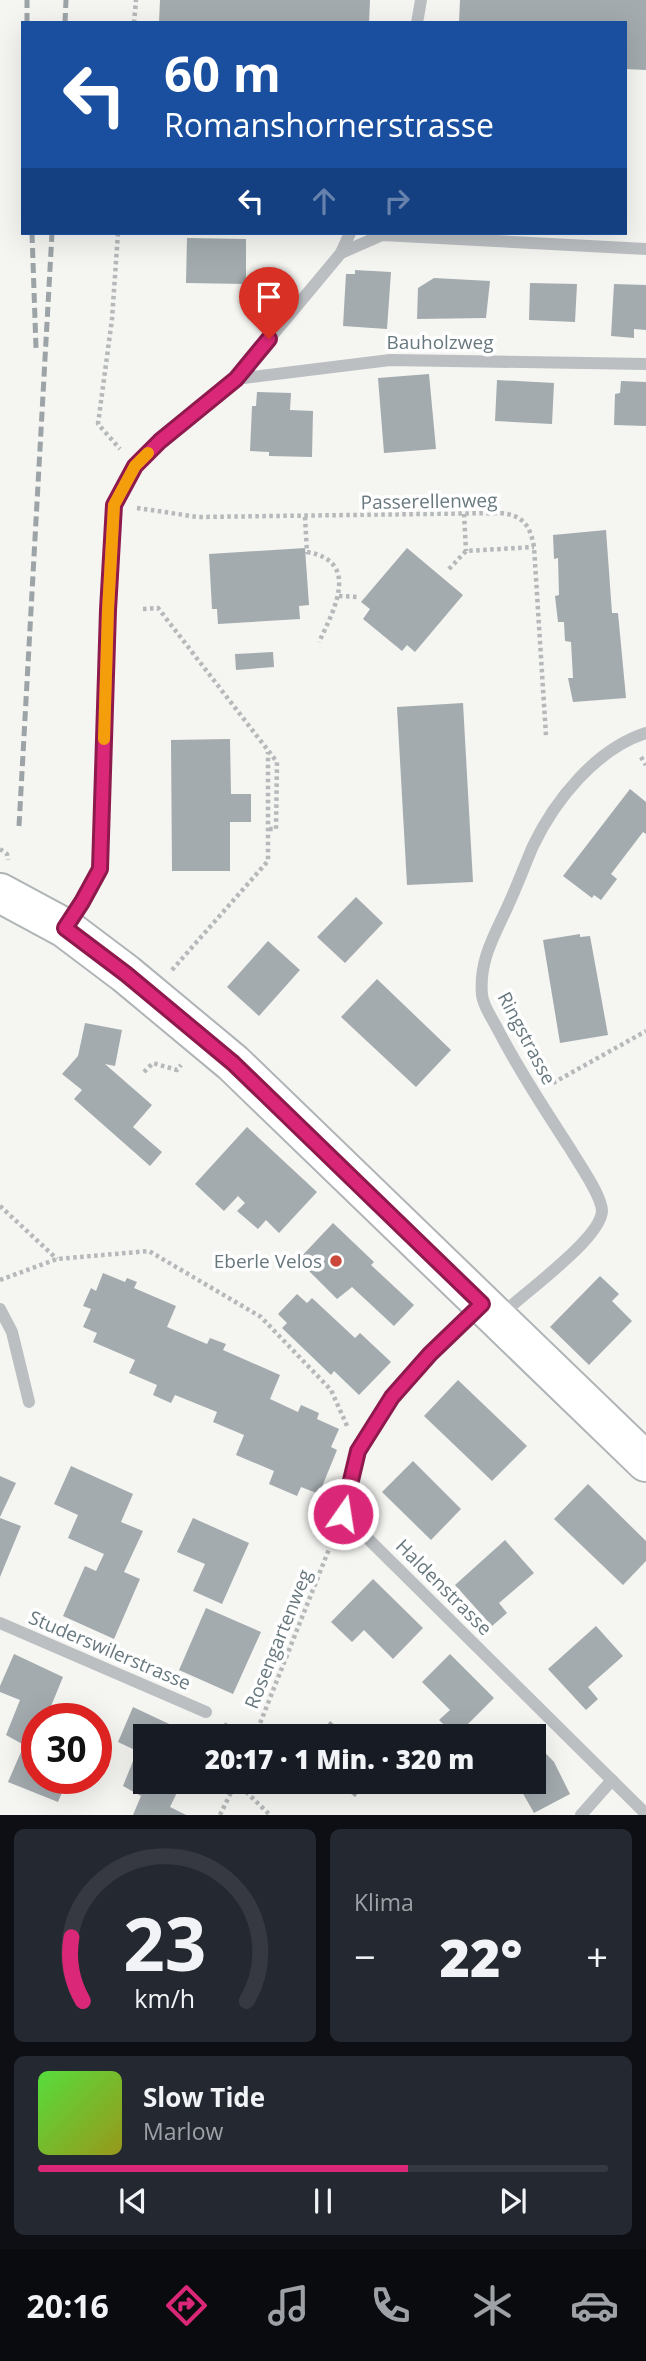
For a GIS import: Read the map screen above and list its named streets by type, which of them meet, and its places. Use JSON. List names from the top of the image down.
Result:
{
  "streets": {
    "street": [
      "Bauholzweg",
      "Ringstrasse",
      "Haldenstrasse",
      "Studerswilerstrasse"
    ],
    "path": ["Passerellenweg", "Rosengartenweg"]
  },
  "crossings": [
    ["Haldenstrasse", "Rosengartenweg"]
  ],
  "places": ["Eberle Velos"],
  "page": {
    "turn": ["60 m", "Romanshornerstrasse"],
    "limit": "30",
    "trip": "20:17 · 1 Min. · 320 m",
    "tile": "Klima",
    "heat": ["−", "22°", "+"],
    "song": ["Slow Tide", "Marlow"],
    "tabs": "20:16",
    "gauge": ["23", "km/h"]
  }
}
